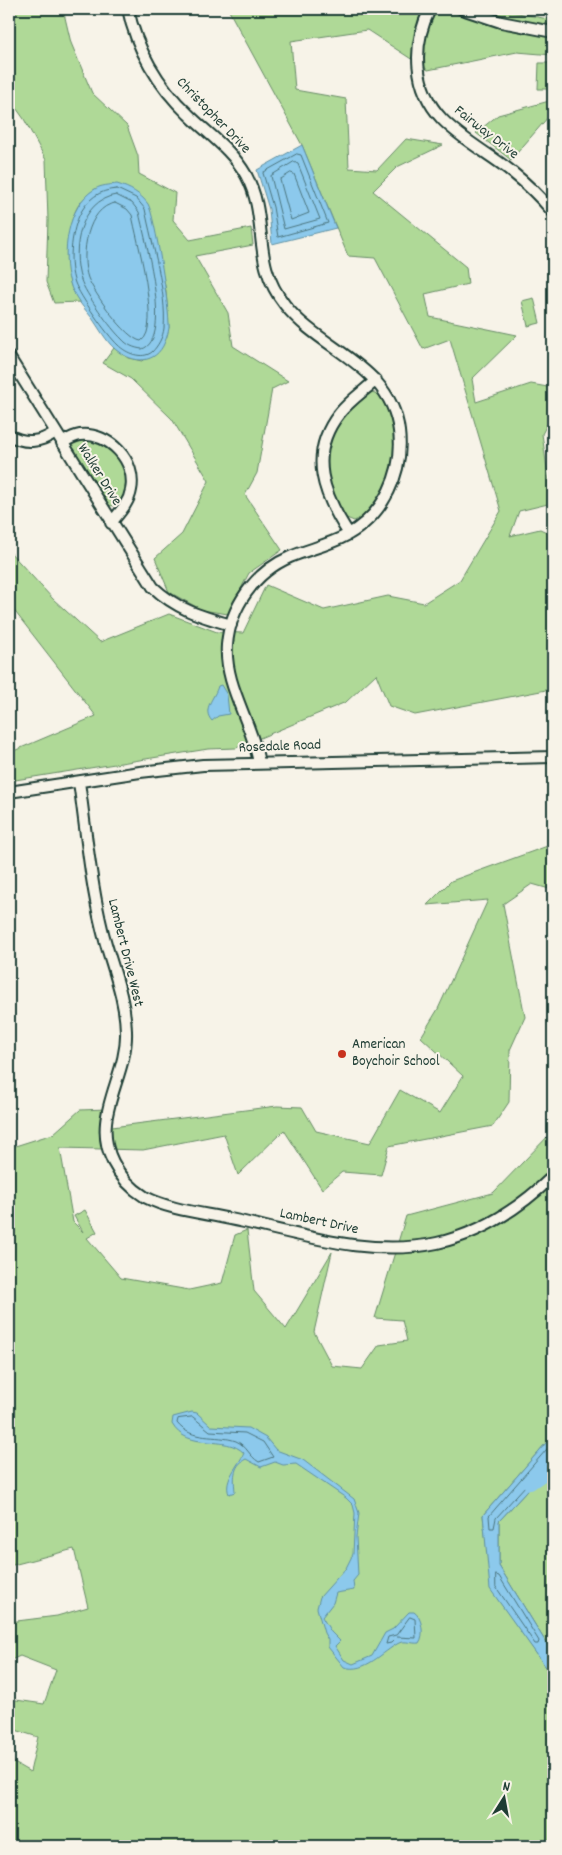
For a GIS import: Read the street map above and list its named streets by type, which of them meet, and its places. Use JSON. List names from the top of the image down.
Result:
{
  "streets": {
    "street": [
      "Christopher Drive",
      "Fairway Drive",
      "Walker Drive",
      "Rosedale Road",
      "Lambert Drive West",
      "Lambert Drive"
    ]
  },
  "crossings": [
    ["Christopher Drive", "Walker Drive"],
    ["Christopher Drive", "Rosedale Road"],
    ["Rosedale Road", "Lambert Drive West"],
    ["Lambert Drive West", "Lambert Drive"]
  ],
  "places": ["American Boychoir School"],
  "north": "top"
}
